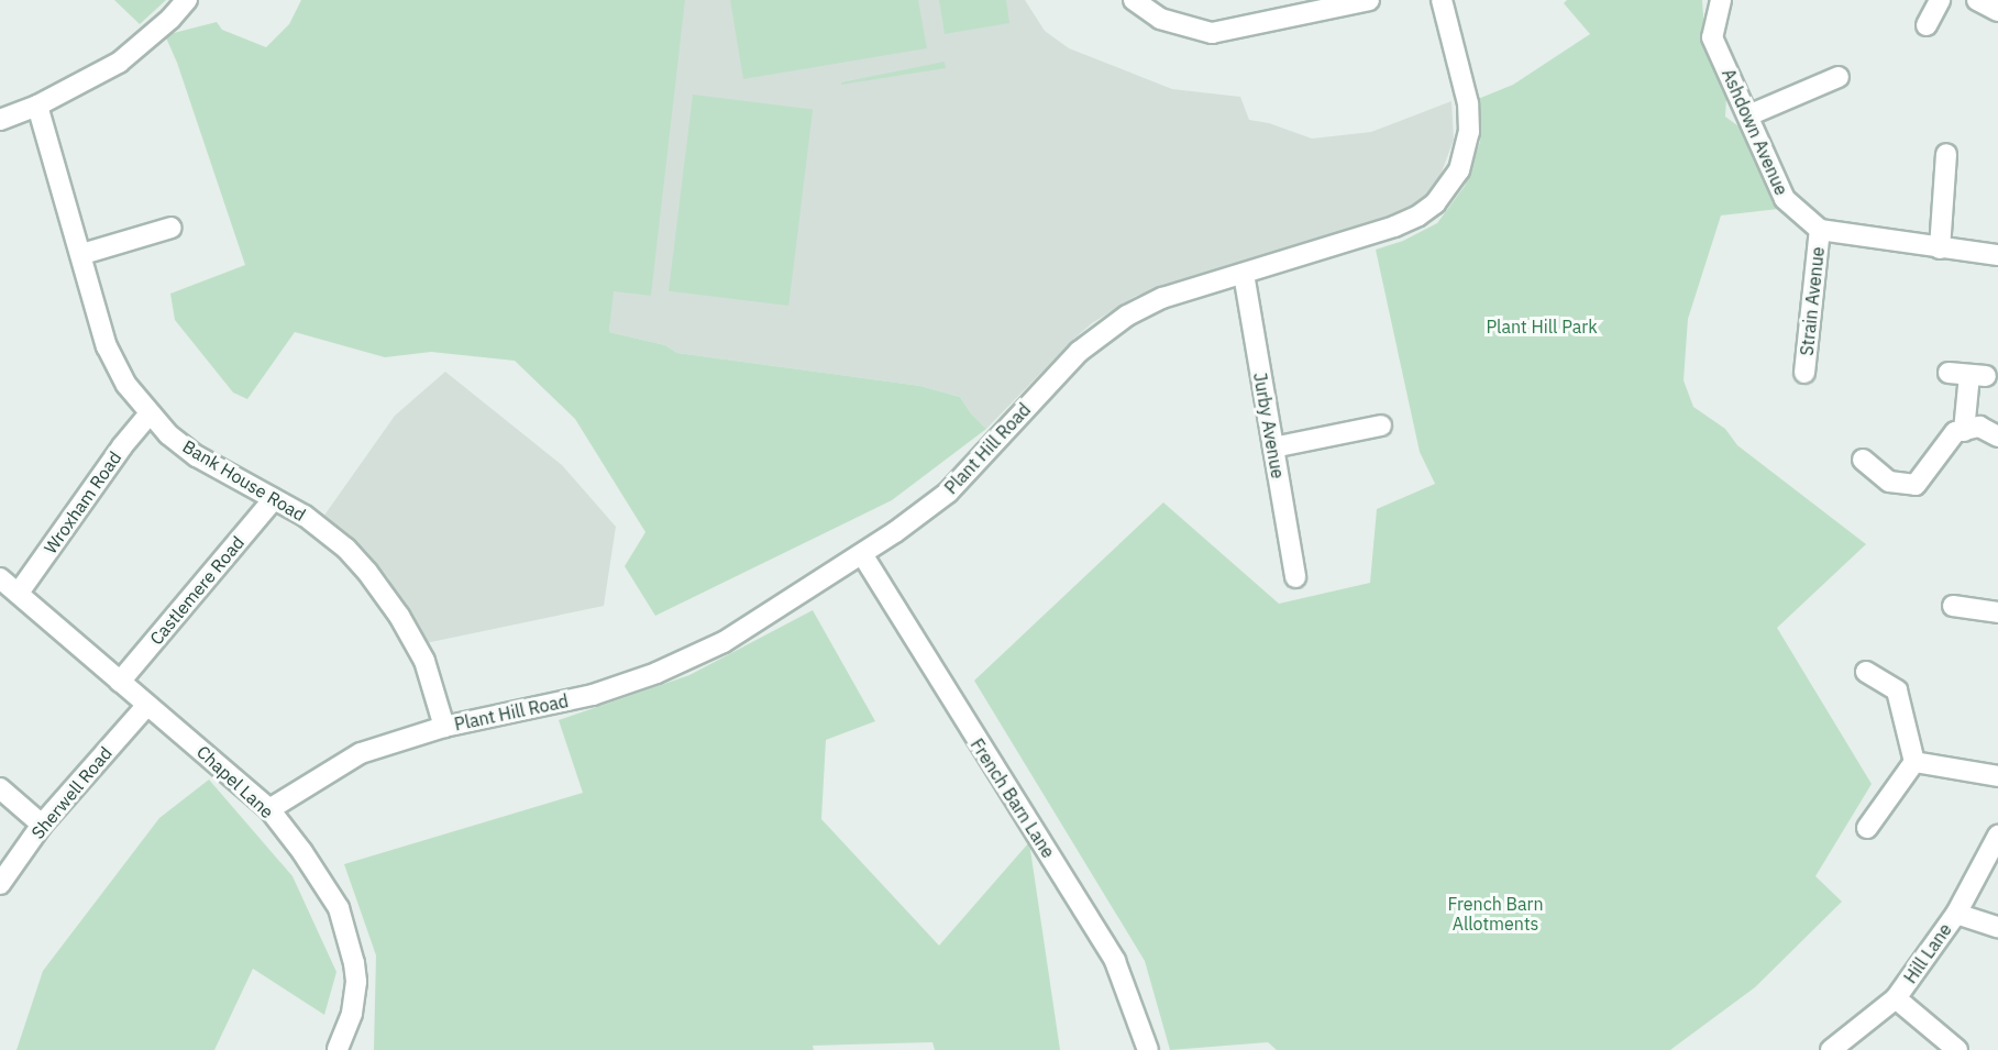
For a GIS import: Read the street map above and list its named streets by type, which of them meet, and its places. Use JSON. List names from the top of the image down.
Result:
{
  "streets": {
    "street": [
      "Ashdown Avenue",
      "Strain Avenue",
      "Jurby Avenue",
      "Plant Hill Road",
      "Bank House Road",
      "Wroxham Road",
      "Castlemere Road",
      "Chapel Lane",
      "Sherwell Road",
      "French Barn Lane",
      "Hill Lane"
    ]
  },
  "crossings": [
    ["Ashdown Avenue", "Strain Avenue"],
    ["Jurby Avenue", "Plant Hill Road"],
    ["Plant Hill Road", "Bank House Road"],
    ["Plant Hill Road", "Chapel Lane"],
    ["Plant Hill Road", "French Barn Lane"],
    ["Bank House Road", "Wroxham Road"],
    ["Bank House Road", "Castlemere Road"],
    ["Wroxham Road", "Chapel Lane"],
    ["Castlemere Road", "Chapel Lane"],
    ["Chapel Lane", "Sherwell Road"]
  ],
  "parks": ["Plant Hill Park", "French Barn Allotments"]
}
